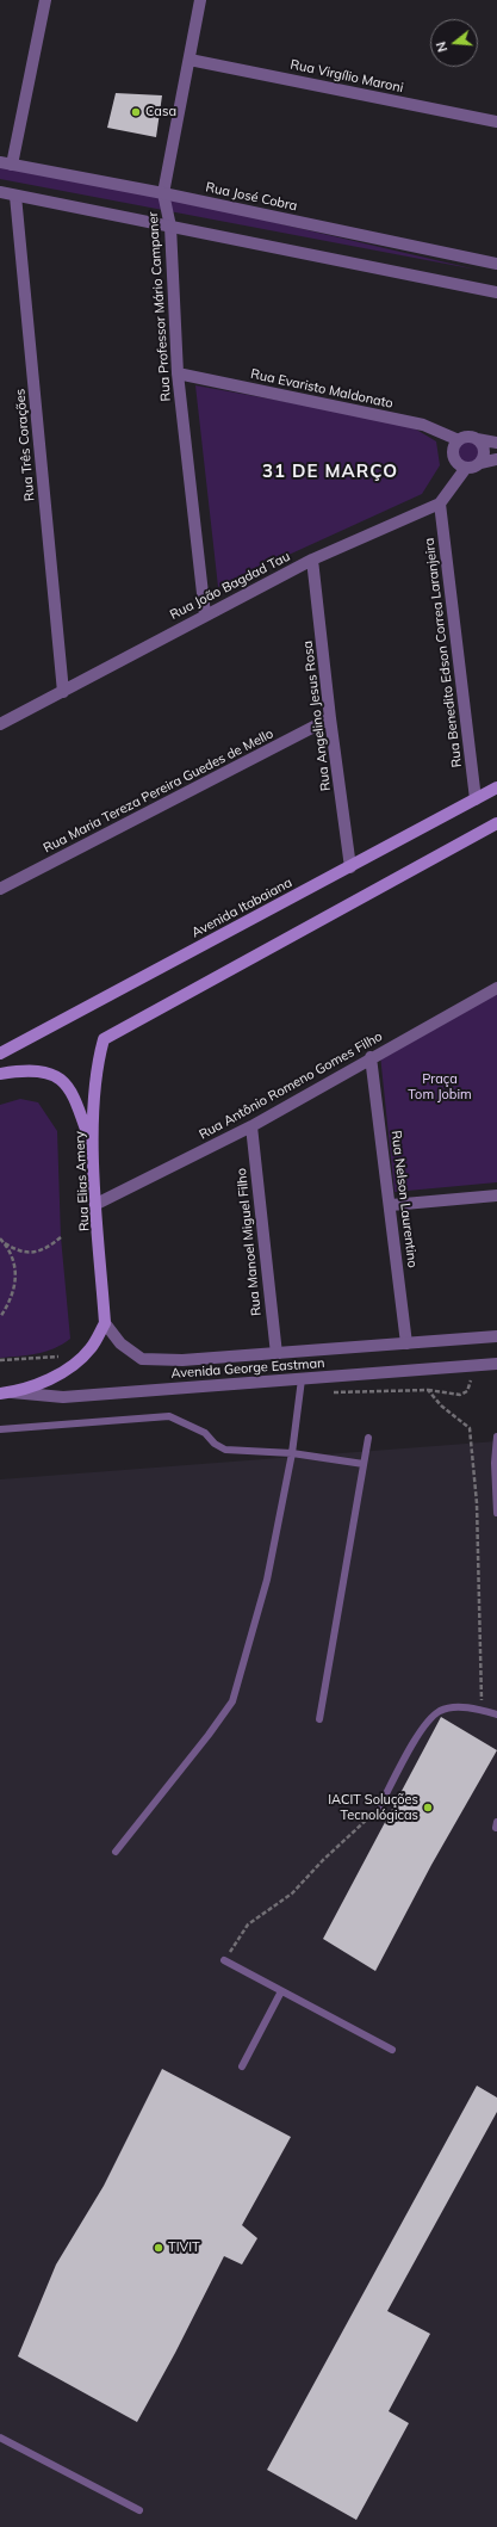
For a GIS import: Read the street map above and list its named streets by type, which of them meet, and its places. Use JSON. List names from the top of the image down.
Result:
{
  "streets": {
    "main road": ["Avenida Itabaiana", "Rua Elias Amery"],
    "street": [
      "Rua Virgílio Maroni",
      "Rua José Cobra",
      "Rua Professor Mário Campaner",
      "Rua Evaristo Maldonato",
      "Rua Três Corações",
      "Rua João Bagdad Tau",
      "Rua Benedito Edson Correa Laranjeira",
      "Rua Angelino Jesus Rosa",
      "Rua Maria Tereza Pereira Guedes de Mello",
      "Rua Antônio Romeno Gomes Filho",
      "Rua Nelson Laurentino",
      "Rua Manoel Miguel Filho",
      "Avenida George Eastman"
    ]
  },
  "crossings": [
    ["Rua Virgílio Maroni", "Rua Professor Mário Campaner"],
    ["Rua José Cobra", "Rua Professor Mário Campaner"],
    ["Rua Professor Mário Campaner", "Rua Evaristo Maldonato"],
    ["Rua Professor Mário Campaner", "Rua João Bagdad Tau"],
    ["Rua Três Corações", "Rua João Bagdad Tau"],
    ["Rua João Bagdad Tau", "Rua Benedito Edson Correa Laranjeira"],
    ["Rua João Bagdad Tau", "Rua Angelino Jesus Rosa"],
    ["Rua Benedito Edson Correa Laranjeira", "Avenida Itabaiana"],
    ["Rua Angelino Jesus Rosa", "Rua Maria Tereza Pereira Guedes de Mello"],
    ["Rua Angelino Jesus Rosa", "Avenida Itabaiana"],
    ["Rua Antônio Romeno Gomes Filho", "Rua Elias Amery"],
    ["Rua Antônio Romeno Gomes Filho", "Rua Nelson Laurentino"],
    ["Rua Antônio Romeno Gomes Filho", "Rua Manoel Miguel Filho"],
    ["Rua Elias Amery", "Avenida George Eastman"],
    ["Rua Nelson Laurentino", "Avenida George Eastman"],
    ["Rua Manoel Miguel Filho", "Avenida George Eastman"]
  ],
  "districts": ["31 DE MARÇO"],
  "parks": ["Praça Tom Jobim"],
  "places": ["Casa", "IACIT Soluções Tecnológicas", "TIVIT"],
  "north": "left"
}
